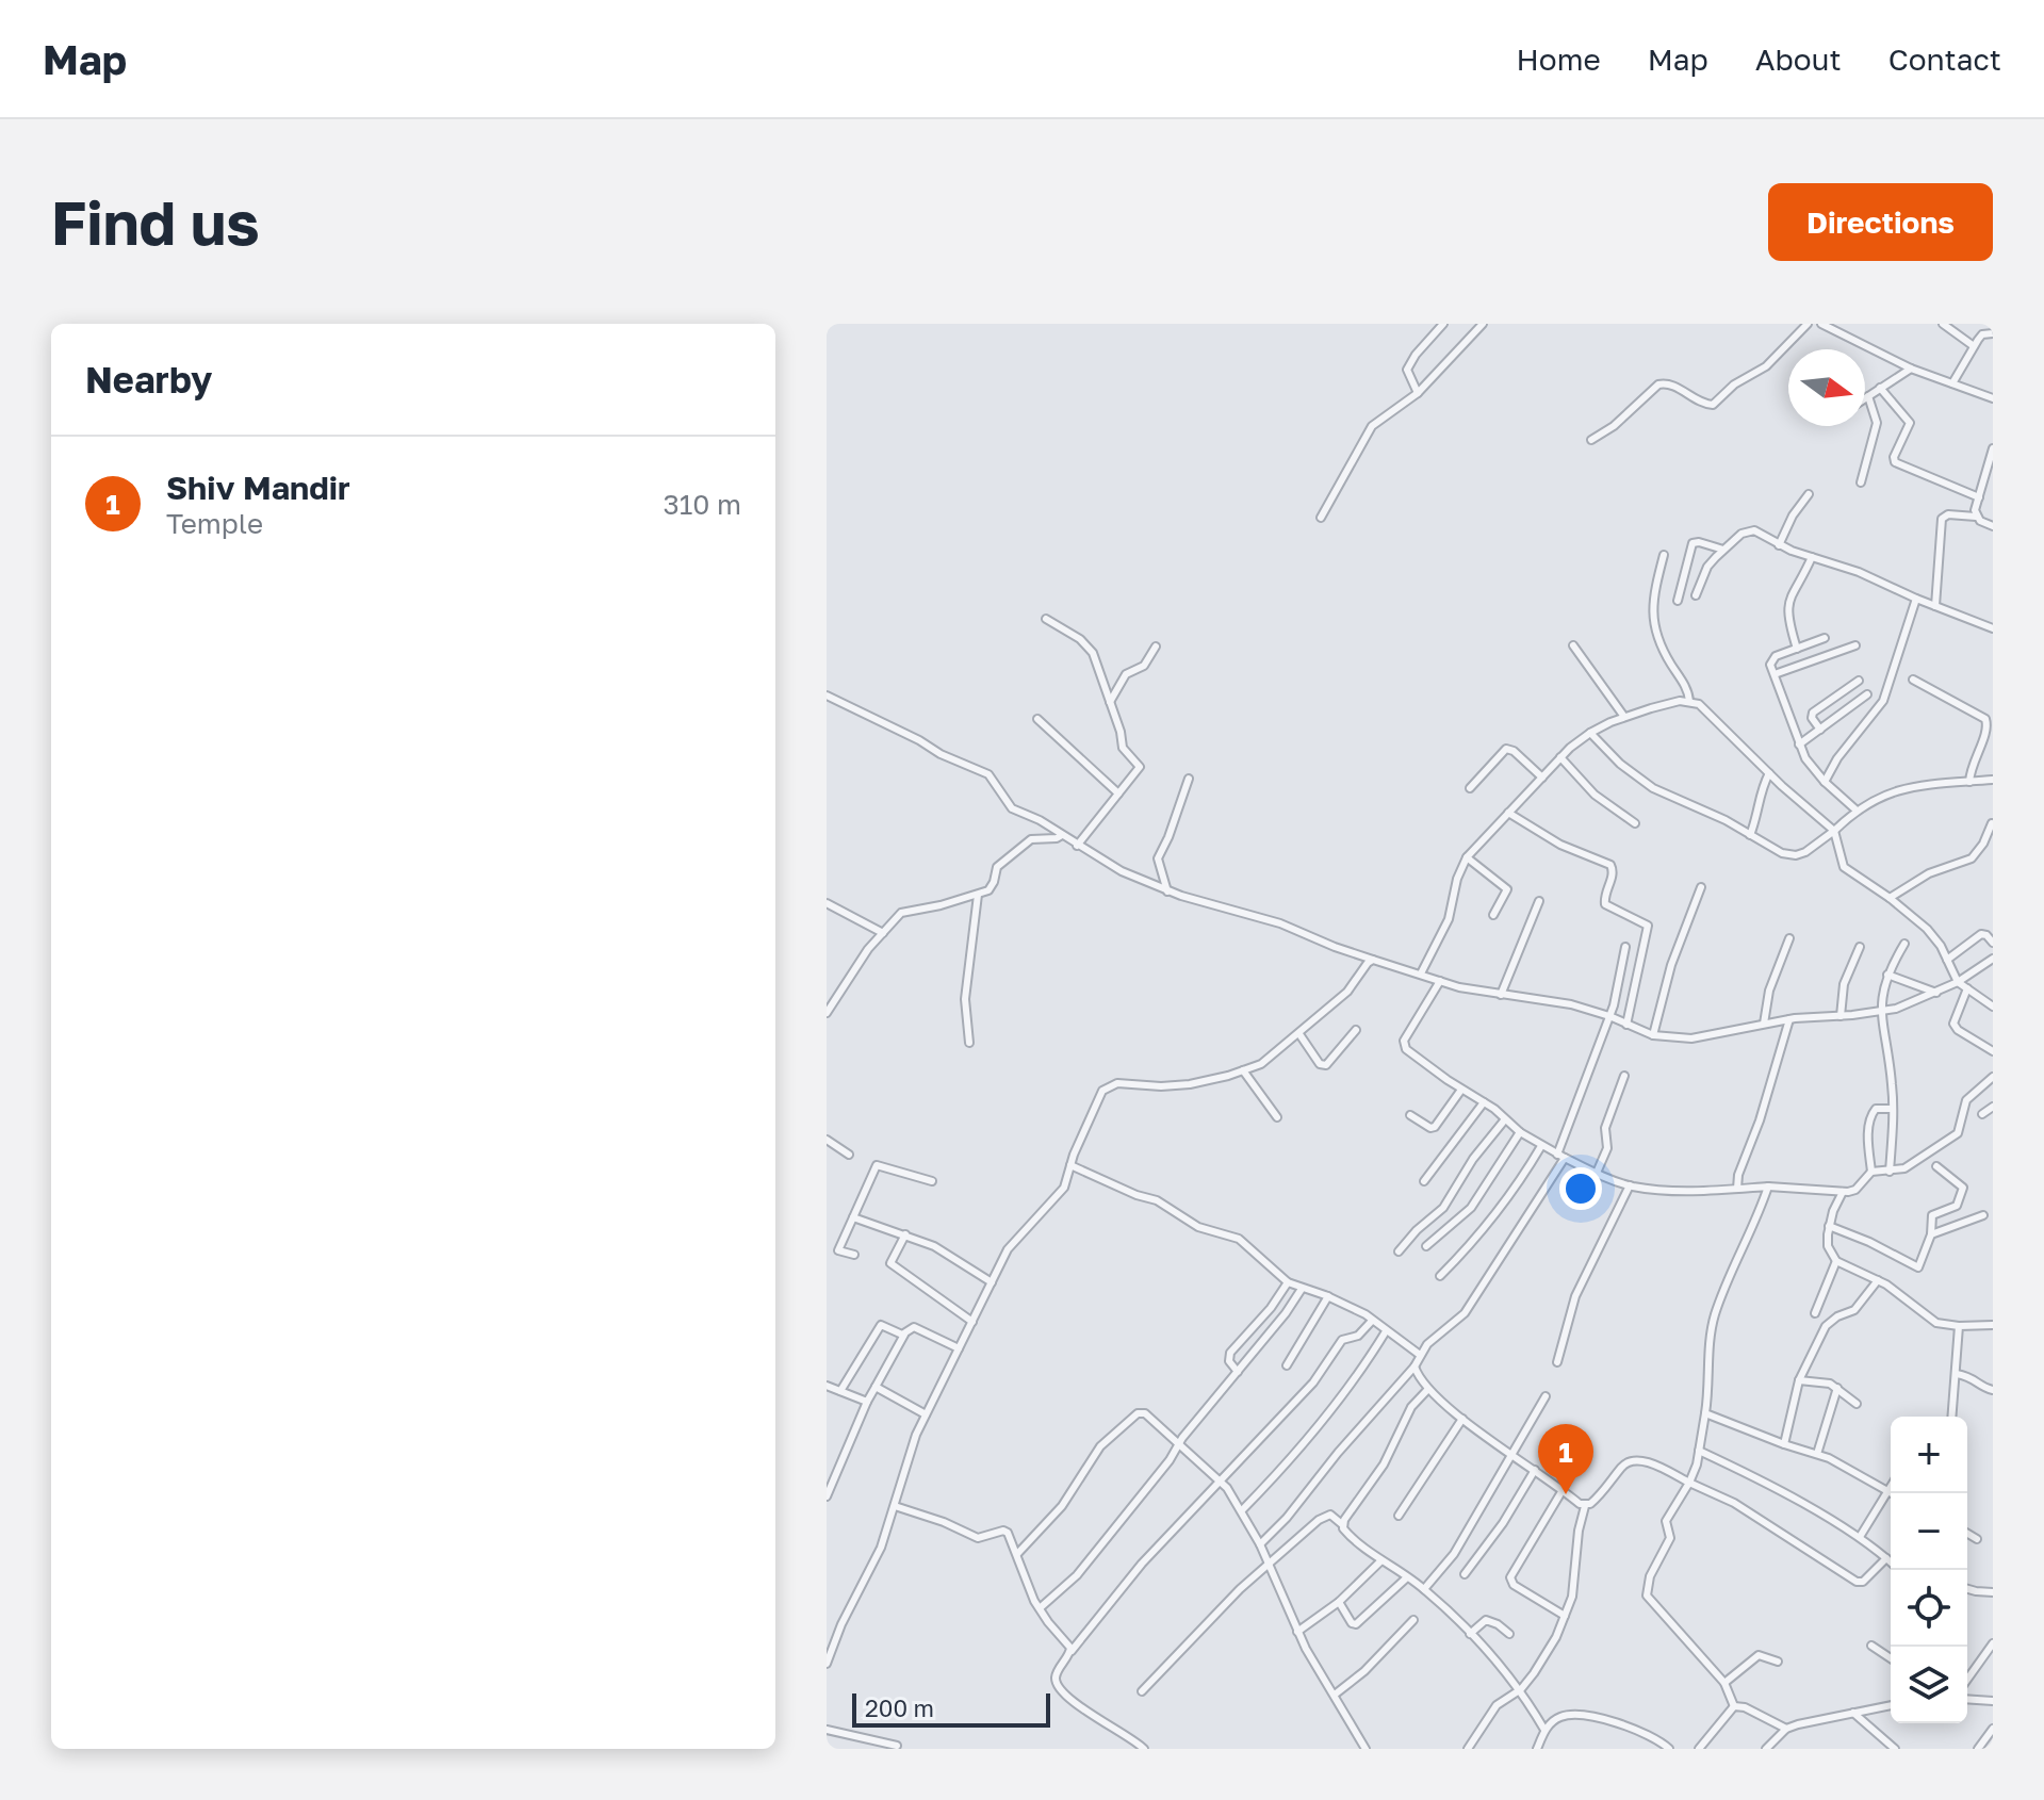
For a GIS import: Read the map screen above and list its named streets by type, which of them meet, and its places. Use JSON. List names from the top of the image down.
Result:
{
  "scale_bar": "200 m",
  "north": "right",
  "page": {
    "header": "Map",
    "nav": [
      "Home",
      "Map",
      "About",
      "Contact"
    ],
    "buttons": "Directions",
    "title": "Find us",
    "heading": "Nearby",
    "list": [
      {
        "mark": "1",
        "name": "Shiv Mandir",
        "note": "Temple",
        "value": "310 m"
      }
    ],
    "map_buttons": ["+", "−"],
    "pins": "1",
    "scale": "200 m"
  }
}
